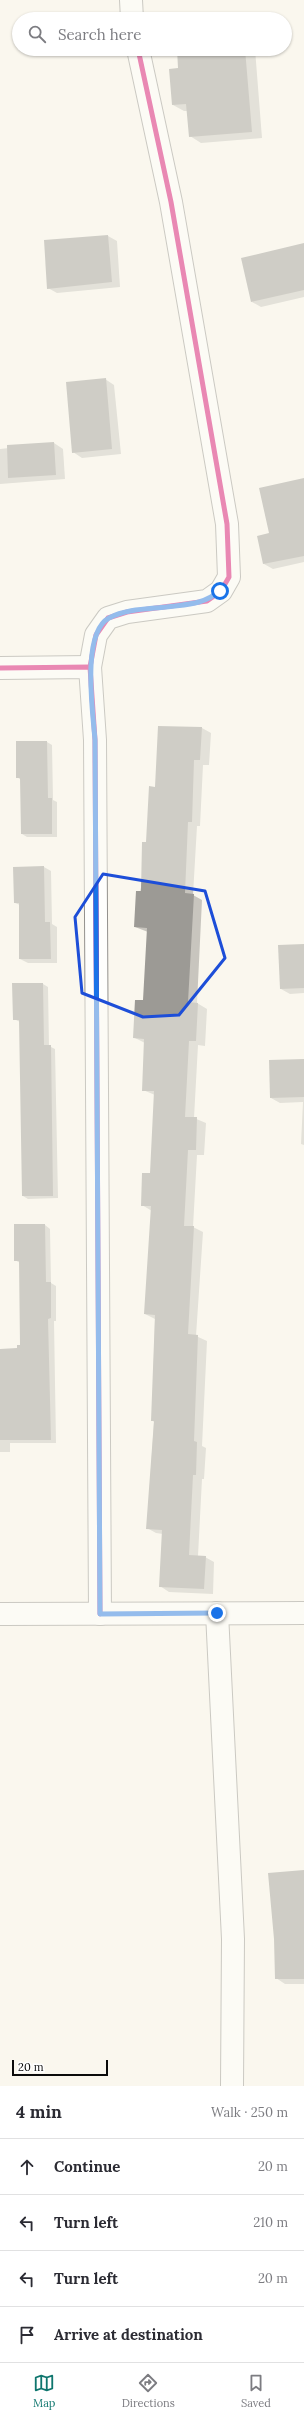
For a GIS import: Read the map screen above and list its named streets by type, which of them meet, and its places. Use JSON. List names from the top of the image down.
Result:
{
  "scale_bar": "20 m",
  "page": {
    "search": "Search here",
    "scale": "20 m",
    "heading": ["4 min", "Walk · 250 m"],
    "list": [
      ["Continue", "20 m"],
      ["Turn left", "210 m"],
      ["Turn left", "20 m"],
      "Arrive at destination"
    ],
    "nav": ["Map", "Directions", "Saved"]
  }
}
